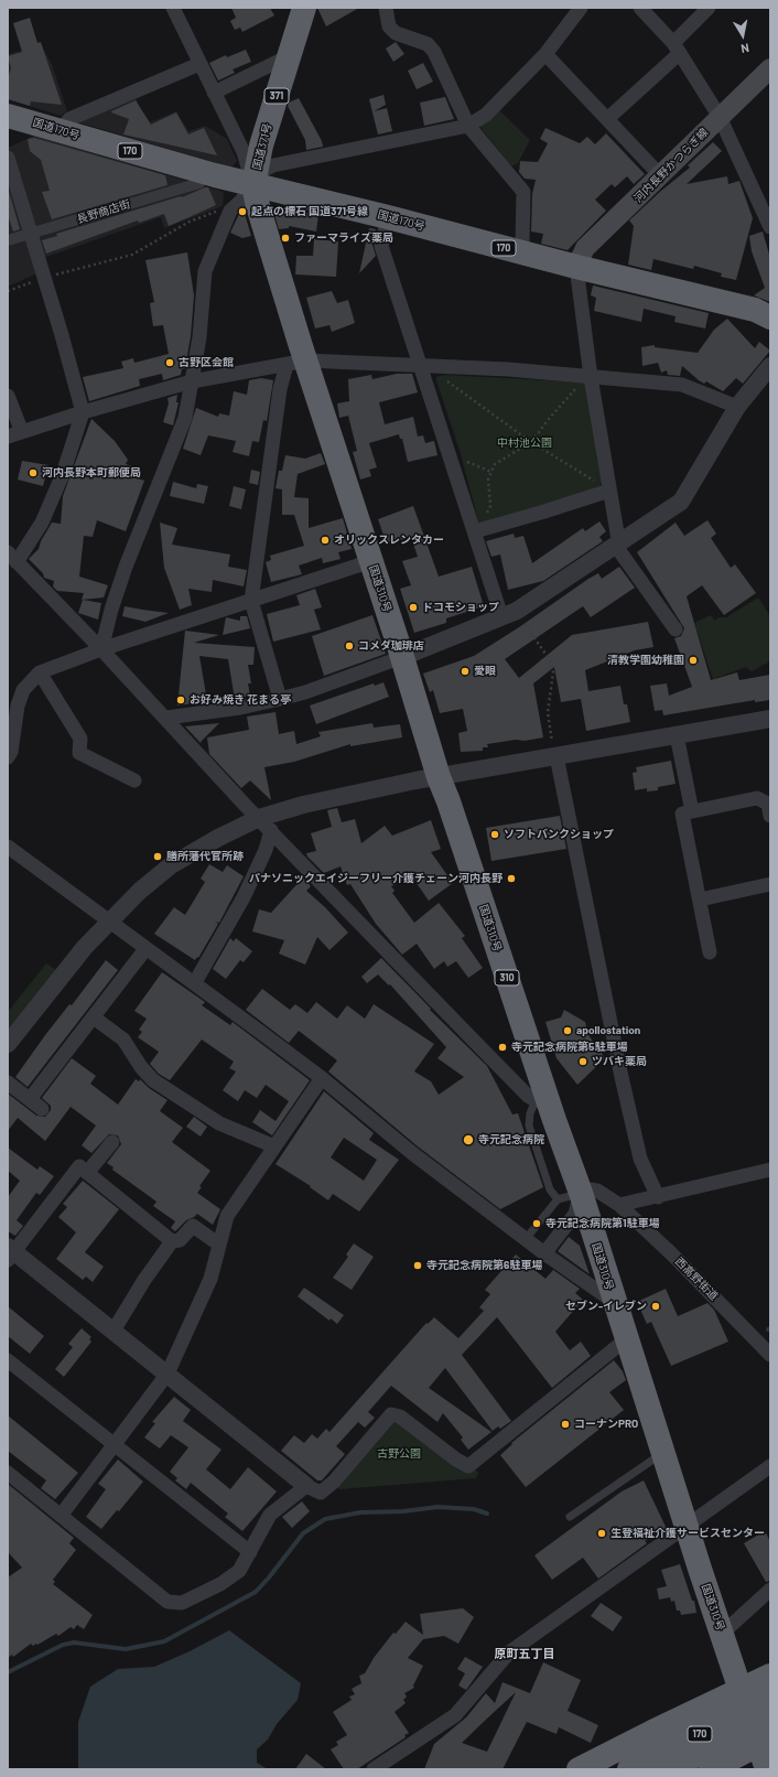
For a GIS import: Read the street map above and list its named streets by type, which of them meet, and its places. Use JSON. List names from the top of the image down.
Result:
{
  "streets": {
    "highway": [
      "371",
      "国道170号",
      "国道371号",
      "170",
      "国道310号",
      "310"
    ],
    "main road": ["河内長野かつらぎ線"],
    "street": ["長野商店街", "西高野街道"]
  },
  "crossings": [
    ["国道170号", "国道371号"],
    ["国道170号", "河内長野かつらぎ線"],
    ["国道170号", "長野商店街"],
    ["国道170号", "国道310号"],
    ["国道371号", "国道310号"],
    ["国道310号", "西高野街道"]
  ],
  "districts": ["原町五丁目"],
  "parks": ["中村池公園", "古野公園"],
  "places": [
    "起点の標石 国道371号線",
    "ファーマライズ薬局",
    "古野区会館",
    "河内長野本町郵便局",
    "オリックスレンタカー",
    "ドコモショップ",
    "コメダ珈琲店",
    "清教学園幼稚園",
    "愛眼",
    "お好み焼き 花まる亭",
    "ソフトバンクショップ",
    "膳所藩代官所跡",
    "パナソニックエイジーフリー介護チェーン河内長野",
    "apollostation",
    "寺元記念病院第5駐車場",
    "ツバキ薬局",
    "寺元記念病院",
    "寺元記念病院第1駐車場",
    "寺元記念病院第6駐車場",
    "セブン-イレブン",
    "コーナンPRO",
    "生登福祉介護サービスセンター"
  ],
  "north": "bottom"
}
